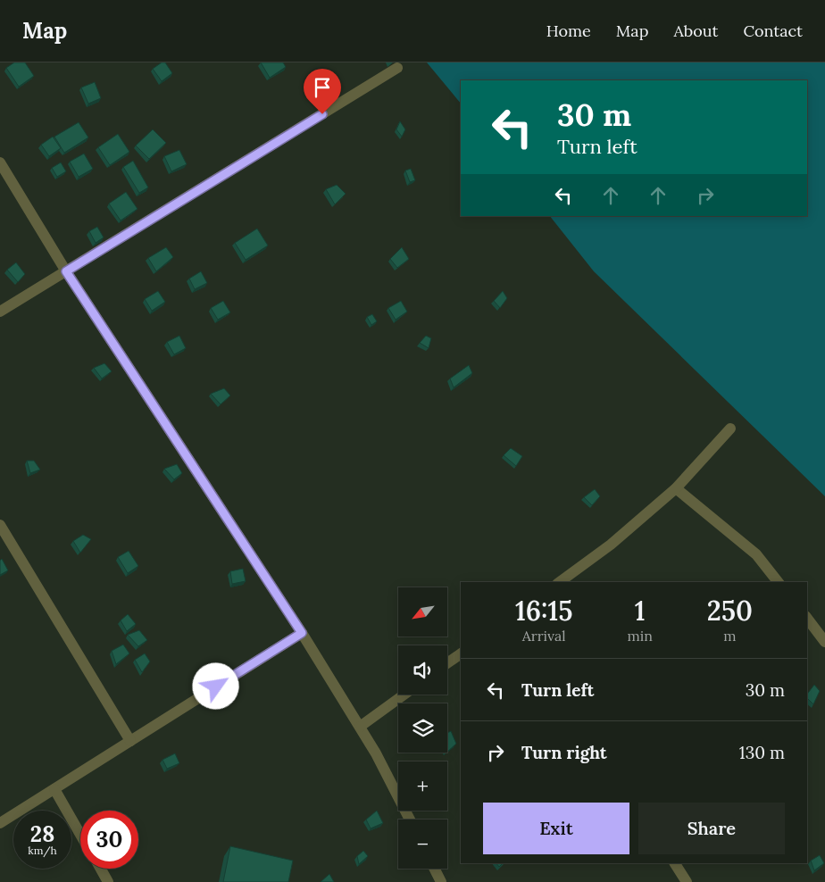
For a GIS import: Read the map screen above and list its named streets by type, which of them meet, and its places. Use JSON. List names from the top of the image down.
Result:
{
  "north": "bottom left",
  "page": {
    "header": "Map",
    "nav": [
      "Home",
      "Map",
      "About",
      "Contact"
    ],
    "turn": ["30 m", "Turn left"],
    "eta": [
      "16:15",
      "Arrival",
      "1",
      "min",
      "250",
      "m"
    ],
    "map_buttons": ["+", "−"],
    "list": [
      {
        "name": "Turn left",
        "value": "30 m"
      },
      {
        "name": "Turn right",
        "value": "130 m"
      }
    ],
    "buttons": ["Exit", "Share"],
    "speed": "28 km/h",
    "limit": "30"
  }
}
